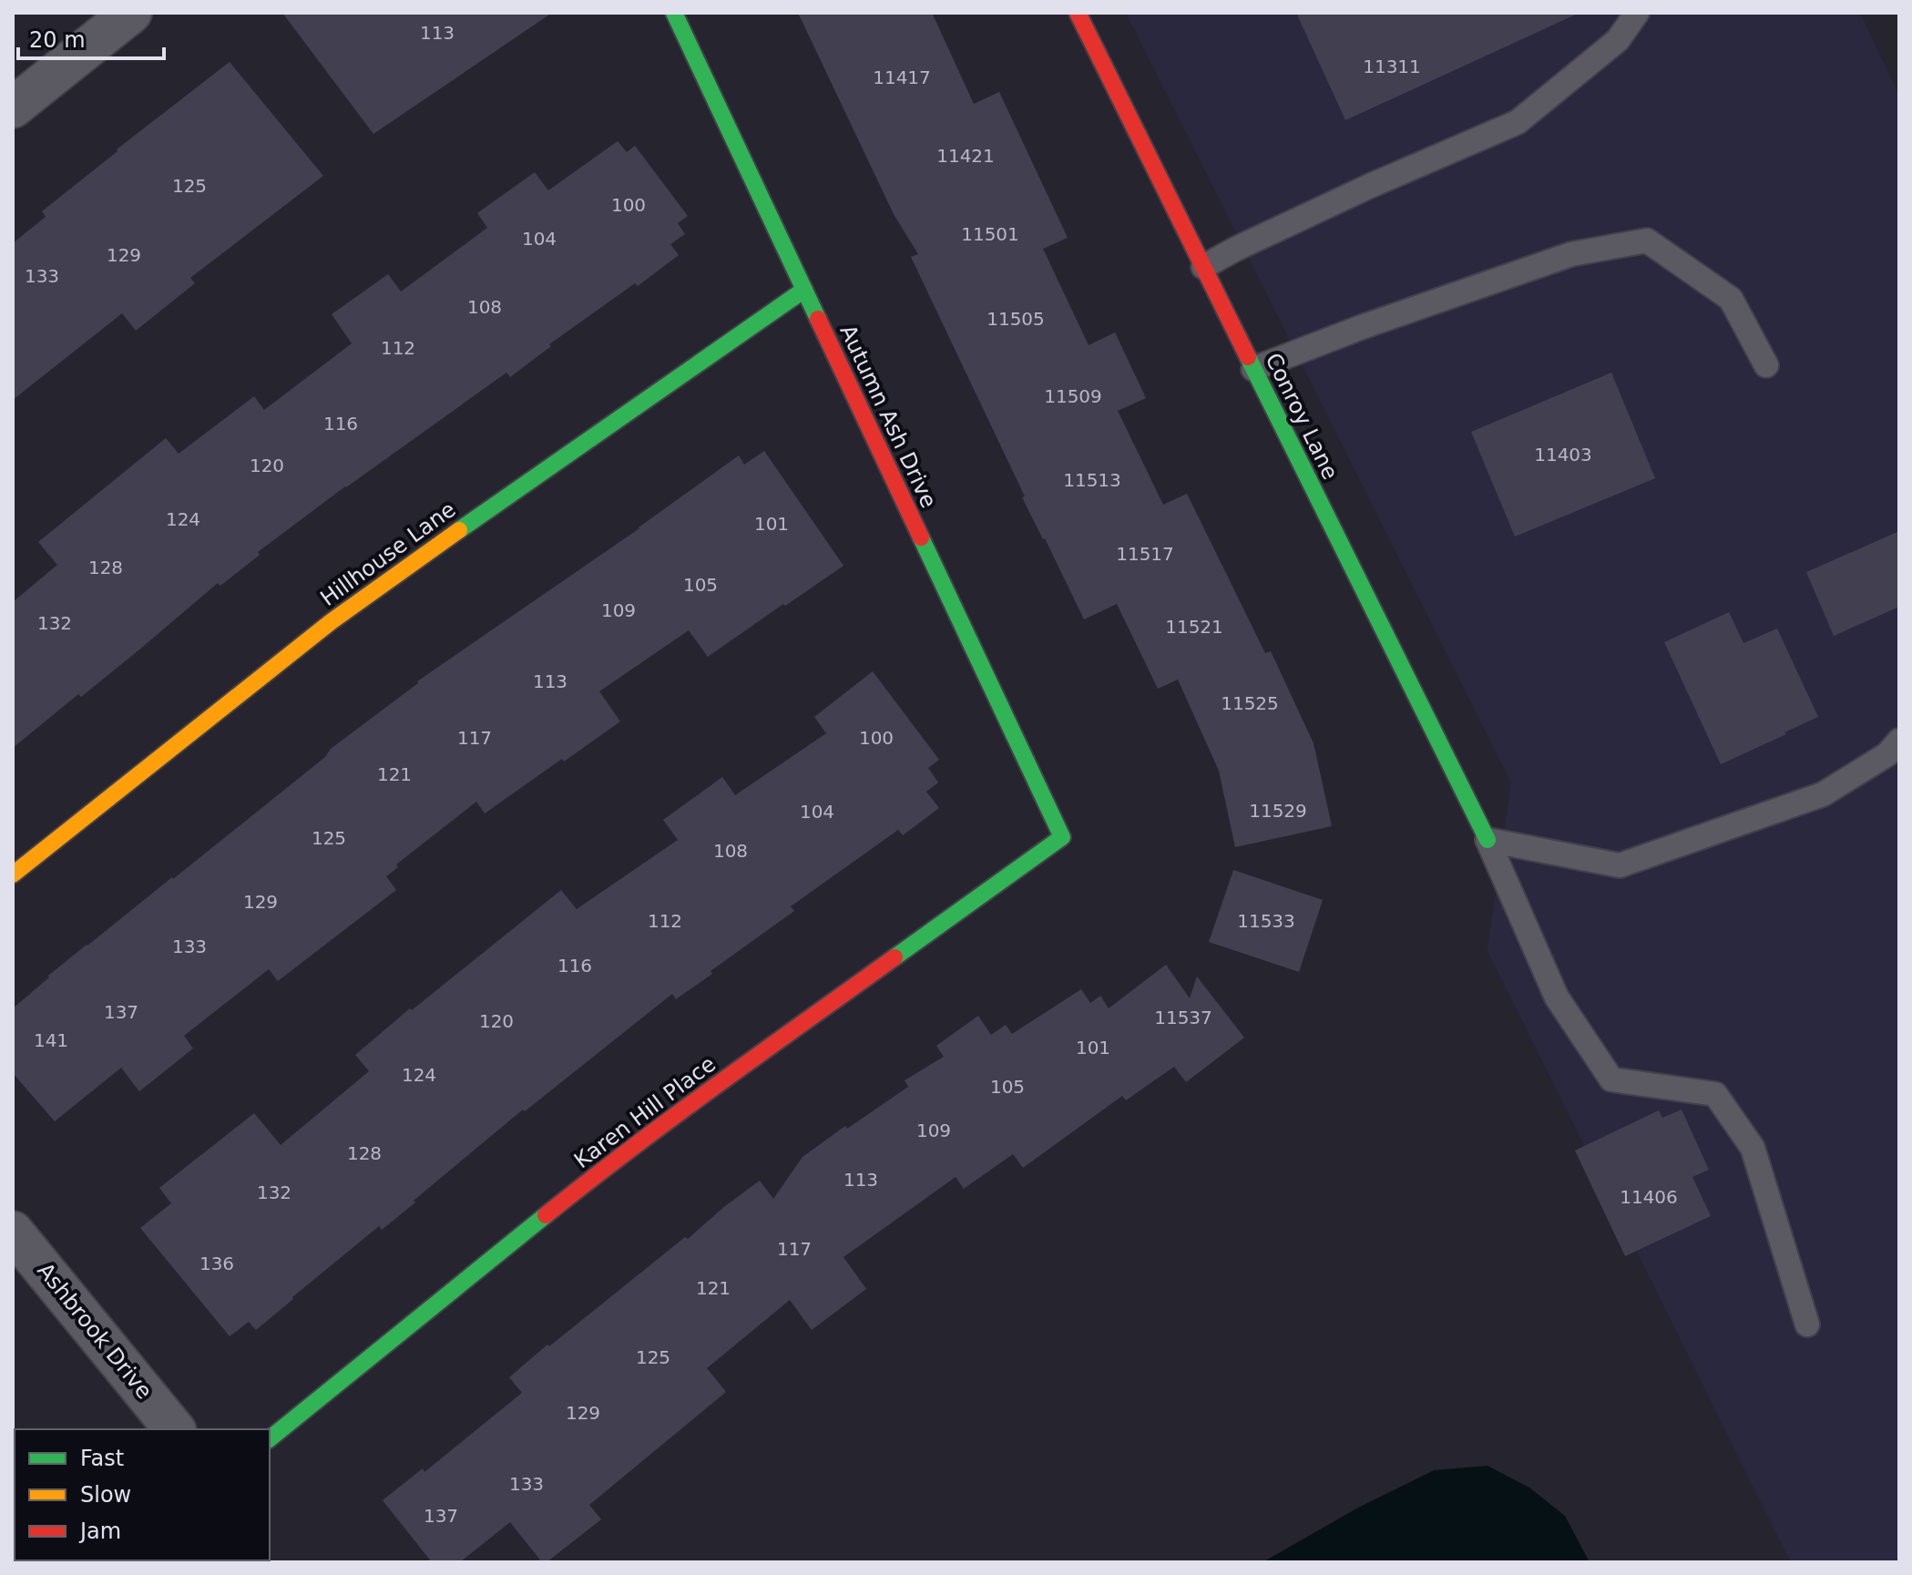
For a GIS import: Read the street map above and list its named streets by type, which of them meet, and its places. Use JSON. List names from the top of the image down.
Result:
{
  "streets": {
    "street": [
      "Autumn Ash Drive",
      "Conroy Lane",
      "Hillhouse Lane",
      "Karen Hill Place",
      "Ashbrook Drive"
    ]
  },
  "crossings": [
    ["Autumn Ash Drive", "Hillhouse Lane"],
    ["Autumn Ash Drive", "Karen Hill Place"]
  ],
  "house_numbers": [
    "113",
    "11311",
    "11417",
    "11421",
    "125",
    "100",
    "11501",
    "104",
    "129",
    "133",
    "108",
    "11505",
    "112",
    "11509",
    "116",
    "11403",
    "120",
    "11513",
    "124",
    "101",
    "11517",
    "128",
    "105",
    "109",
    "132",
    "11521",
    "113",
    "11525",
    "117",
    "100",
    "121",
    "11529",
    "104",
    "125",
    "108",
    "129",
    "112",
    "11533",
    "133",
    "116",
    "137",
    "11537",
    "120",
    "141",
    "101",
    "124",
    "105",
    "109",
    "128",
    "113",
    "132",
    "11406",
    "117",
    "136",
    "121",
    "125",
    "129",
    "133",
    "137"
  ],
  "legend": ["Fast", "Slow", "Jam"],
  "scale_bar": "20 m"
}
